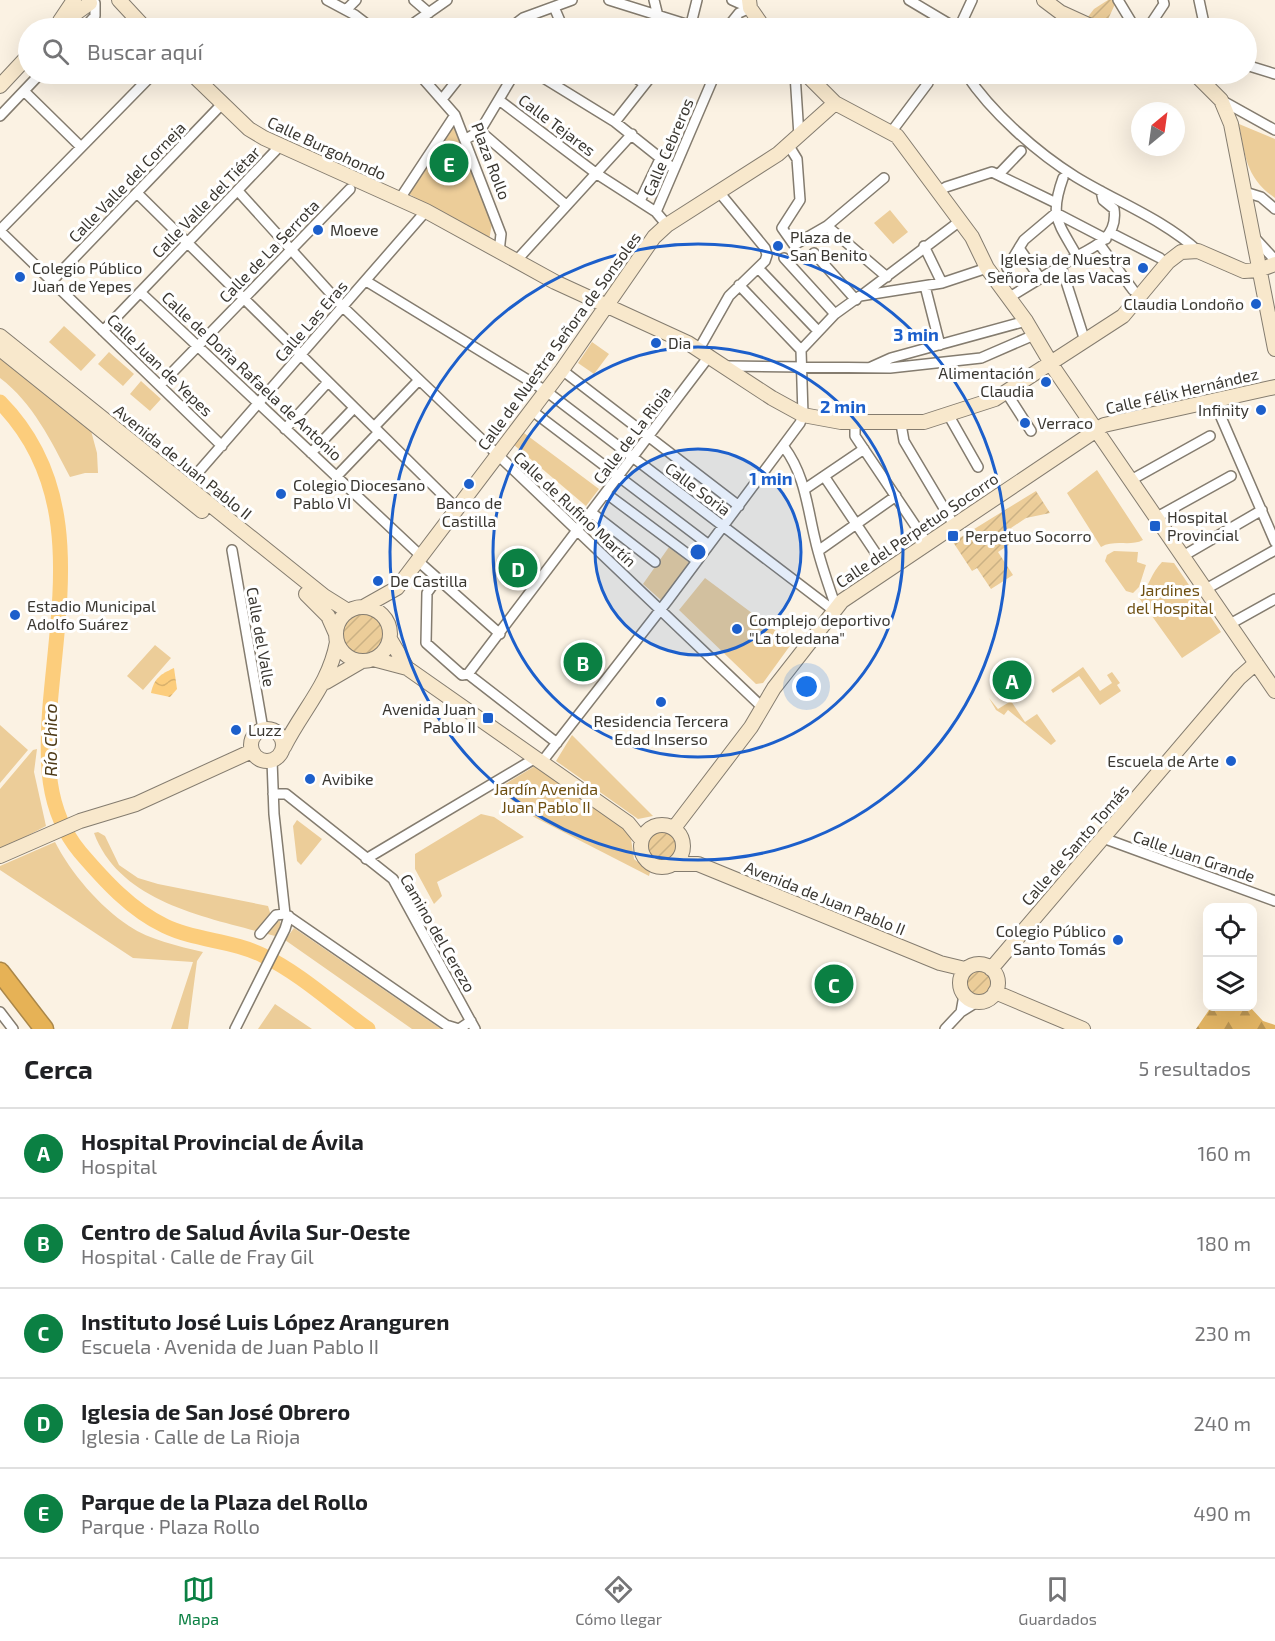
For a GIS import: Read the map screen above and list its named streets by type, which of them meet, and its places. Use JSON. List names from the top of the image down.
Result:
{
  "streets": {
    "street": [
      "Calle Tejares",
      "Calle Cebreros",
      "Calle Burgohondo",
      "Plaza Rollo",
      "Calle Valle del Corneja",
      "Calle Valle del Tiétar",
      "Calle de La Serrota",
      "Calle Las Eras",
      "Calle de Nuestra Señora de Sonsoles",
      "Calle Juan de Yepes",
      "Calle de Doña Rafaela de Antonio",
      "Calle Félix Hernández",
      "Calle de La Rioja",
      "Avenida de Juan Pablo II",
      "Calle Soria",
      "Calle de Rufino Martín",
      "Calle del Perpetuo Socorro",
      "Calle del Valle",
      "Calle de Santo Tomás",
      "Calle Juan Grande",
      "Camino del Cerezo"
    ]
  },
  "crossings": [
    ["Calle Tejares", "Calle Cebreros"],
    ["Calle Tejares", "Calle de Nuestra Señora de Sonsoles"],
    ["Calle Burgohondo", "Plaza Rollo"],
    ["Calle Burgohondo", "Calle Valle del Corneja"],
    ["Calle Burgohondo", "Calle Valle del Tiétar"],
    ["Calle Valle del Corneja", "Calle Juan de Yepes"],
    ["Calle Valle del Tiétar", "Calle Juan de Yepes"],
    ["Calle Valle del Tiétar", "Calle de Doña Rafaela de Antonio"],
    ["Calle Valle del Tiétar", "Calle de Rufino Martín"],
    ["Calle de La Serrota", "Calle Juan de Yepes"],
    ["Calle de La Serrota", "Calle de Doña Rafaela de Antonio"],
    ["Calle de La Serrota", "Calle de Rufino Martín"],
    ["Calle Las Eras", "Calle Juan de Yepes"],
    ["Calle Las Eras", "Calle de Doña Rafaela de Antonio"],
    ["Calle Las Eras", "Calle Soria"],
    ["Calle Las Eras", "Calle de Rufino Martín"],
    ["Calle de Nuestra Señora de Sonsoles", "Calle de Doña Rafaela de Antonio"],
    ["Calle de Nuestra Señora de Sonsoles", "Avenida de Juan Pablo II"],
    ["Calle de Nuestra Señora de Sonsoles", "Calle Soria"],
    ["Calle de Nuestra Señora de Sonsoles", "Calle de Rufino Martín"],
    ["Calle de Doña Rafaela de Antonio", "Calle de La Rioja"],
    ["Calle Félix Hernández", "Calle del Perpetuo Socorro"],
    ["Calle de La Rioja", "Calle Soria"],
    ["Calle de La Rioja", "Calle de Rufino Martín"],
    ["Avenida de Juan Pablo II", "Calle del Perpetuo Socorro"],
    ["Avenida de Juan Pablo II", "Calle de Santo Tomás"],
    ["Calle Soria", "Calle del Perpetuo Socorro"],
    ["Calle de Rufino Martín", "Calle del Perpetuo Socorro"],
    ["Calle de Santo Tomás", "Calle Juan Grande"]
  ],
  "water": ["Río Chico"],
  "parks": ["Jardines del Hospital", "Jardín Avenida Juan Pablo II"],
  "places": {
    "other": [
      "Moeve",
      "Plaza de San Benito",
      "Iglesia de Nuestra Señora de las Vacas",
      "Colegio Público Juan de Yepes",
      "Claudia Londoño",
      "Dia",
      "Alimentación Claudia",
      "Infinity",
      "Verraco",
      "Banco de Castilla",
      "Colegio Diocesano Pablo VI",
      "De Castilla",
      "Estadio Municipal Adolfo Suárez",
      "Complejo deportivo \"La toledana\"",
      "Residencia Tercera Edad Inserso",
      "Luzz",
      "Escuela de Arte",
      "Avibike",
      "Colegio Público Santo Tomás"
    ],
    "transit": ["Hospital Provincial", "Perpetuo Socorro", "Avenida Juan Pablo II"]
  },
  "north": "top right",
  "page": {
    "search": "Buscar aquí",
    "pins": [
      "E",
      "D",
      "B",
      "A",
      "C"
    ],
    "heading": ["Cerca", "5 resultados"],
    "list": [
      {
        "mark": "A",
        "name": "Hospital Provincial de Ávila",
        "note": "Hospital",
        "value": "160 m"
      },
      {
        "mark": "B",
        "name": "Centro de Salud Ávila Sur-Oeste",
        "note": "Hospital · Calle de Fray Gil",
        "value": "180 m"
      },
      {
        "mark": "C",
        "name": "Instituto José Luis López Aranguren",
        "note": "Escuela · Avenida de Juan Pablo II",
        "value": "230 m"
      },
      {
        "mark": "D",
        "name": "Iglesia de San José Obrero",
        "note": "Iglesia · Calle de La Rioja",
        "value": "240 m"
      },
      {
        "mark": "E",
        "name": "Parque de la Plaza del Rollo",
        "note": "Parque · Plaza Rollo",
        "value": "490 m"
      }
    ],
    "nav": ["Mapa", "Cómo llegar", "Guardados"]
  },
  "rings": ["3 min", "2 min", "1 min"]
}
